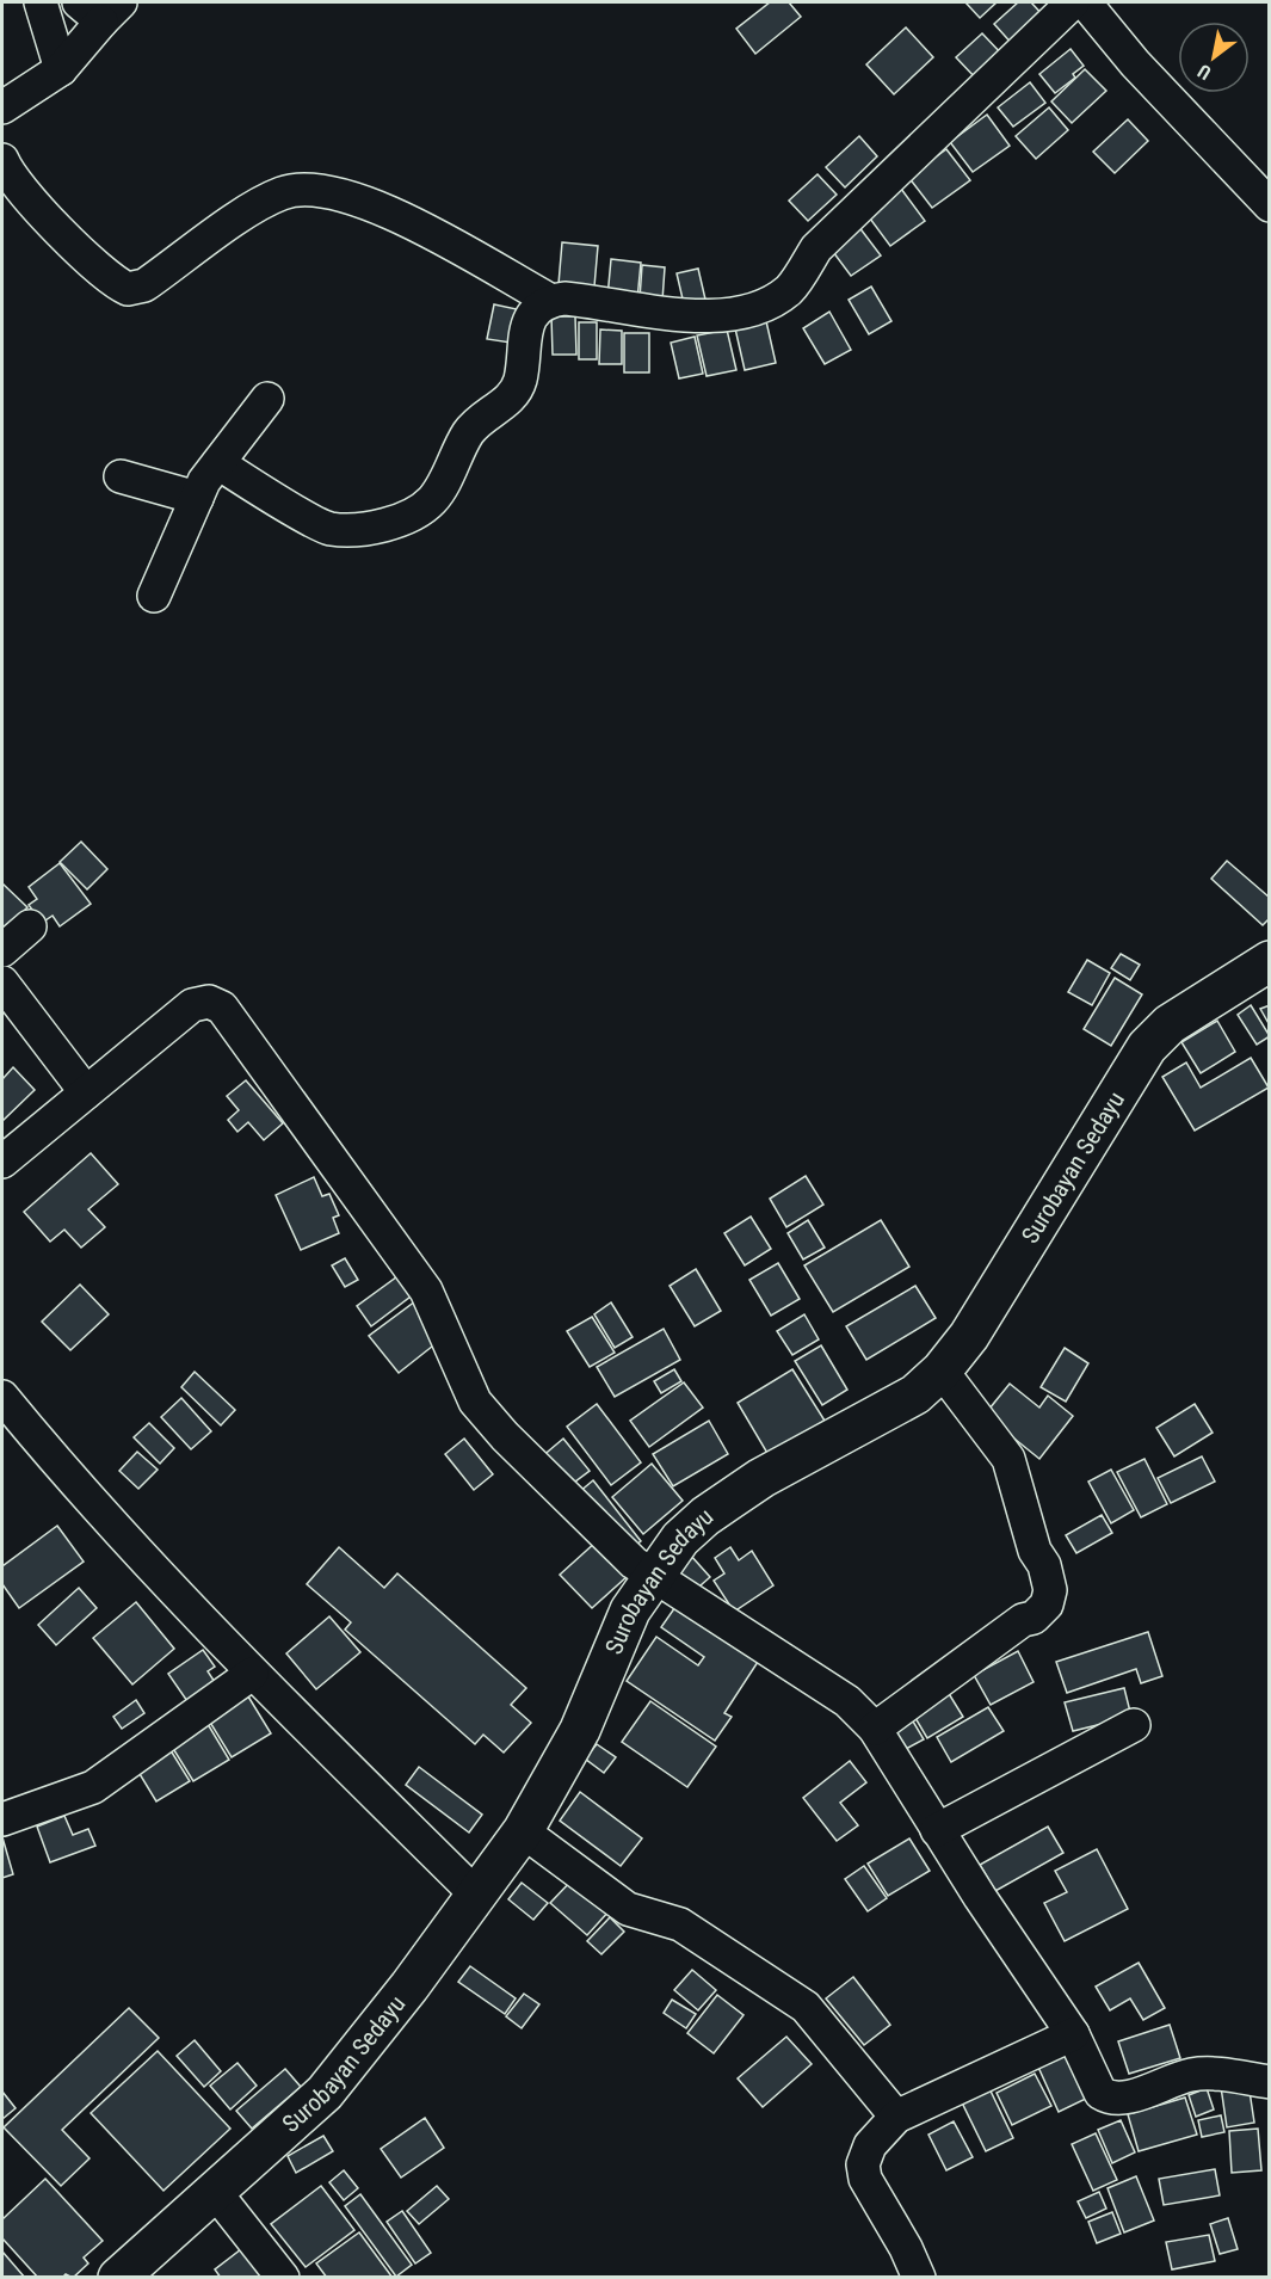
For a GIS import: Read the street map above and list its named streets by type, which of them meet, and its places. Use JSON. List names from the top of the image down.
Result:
{
  "streets": {
    "main road": ["Surobayan Sedayu"]
  },
  "north": "bottom left"
}
